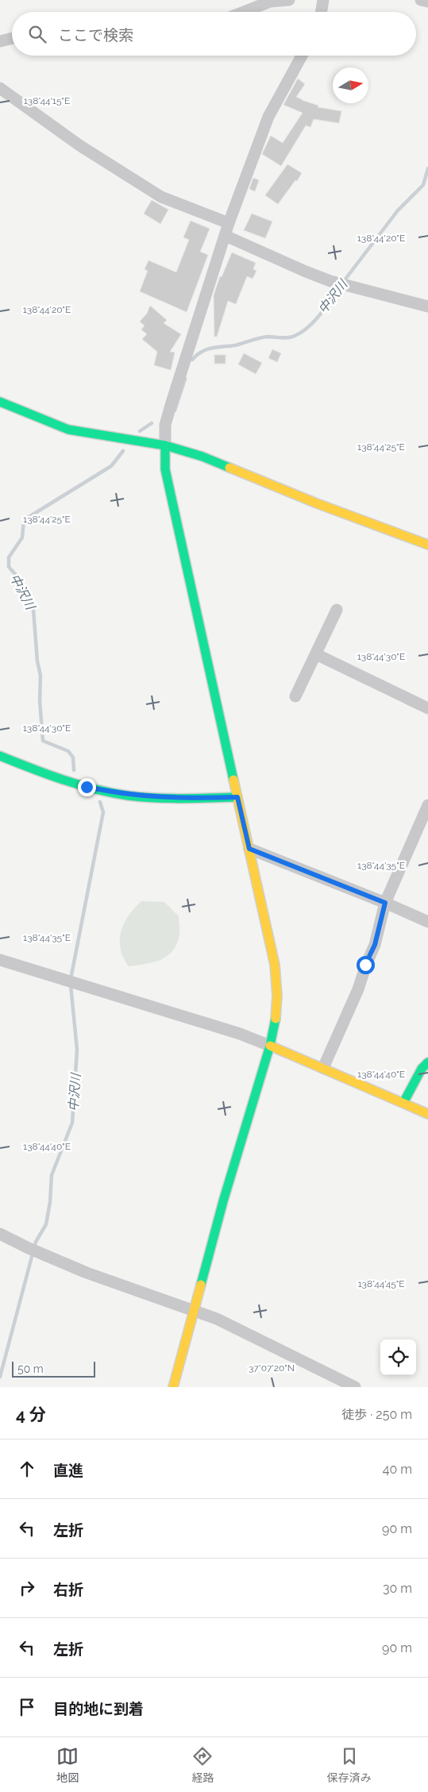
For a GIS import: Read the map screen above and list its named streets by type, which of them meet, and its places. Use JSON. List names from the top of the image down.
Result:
{
  "water": ["中沢川"],
  "scale_bar": "50 m",
  "north": "right",
  "page": {
    "search": "ここで検索",
    "scale": "50 m",
    "heading": ["4 分", "徒歩 · 250 m"],
    "list": [
      ["直進", "40 m"],
      ["左折", "90 m"],
      ["右折", "30 m"],
      ["左折", "90 m"],
      "目的地に到着"
    ],
    "nav": ["地図", "経路", "保存済み"]
  },
  "coordinates": [
    "138°44'15\"E",
    "138°44'20\"E",
    "138°44'25\"E",
    "138°44'30\"E",
    "138°44'35\"E",
    "138°44'40\"E",
    "138°44'45\"E",
    "37°07'20\"N"
  ]
}
